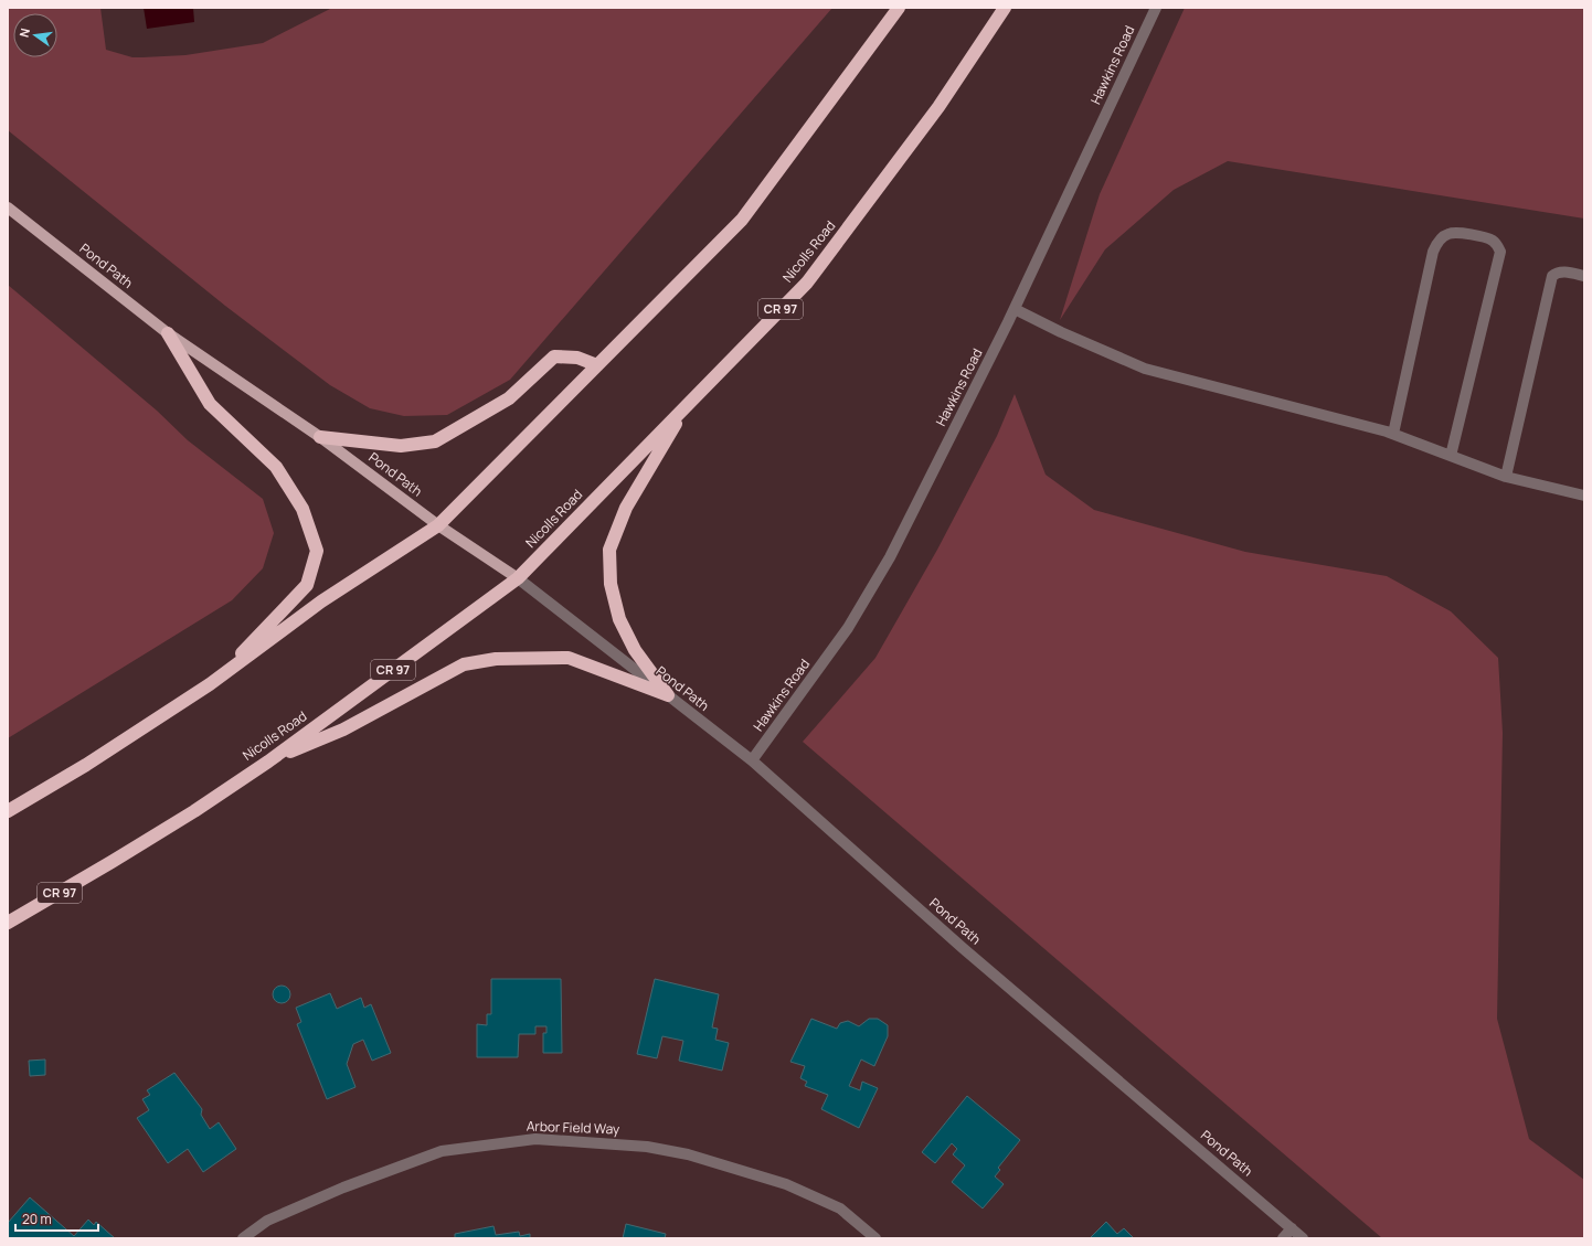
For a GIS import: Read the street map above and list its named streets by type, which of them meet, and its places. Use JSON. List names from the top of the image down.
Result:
{
  "streets": {
    "highway": ["Nicolls Road", "CR 97"],
    "main road": ["Pond Path"],
    "street": ["Hawkins Road", "Arbor Field Way"]
  },
  "crossings": [
    ["Hawkins Road", "Pond Path"],
    ["Nicolls Road", "Pond Path"]
  ],
  "scale_bar": "20 m",
  "north": "left"
}
